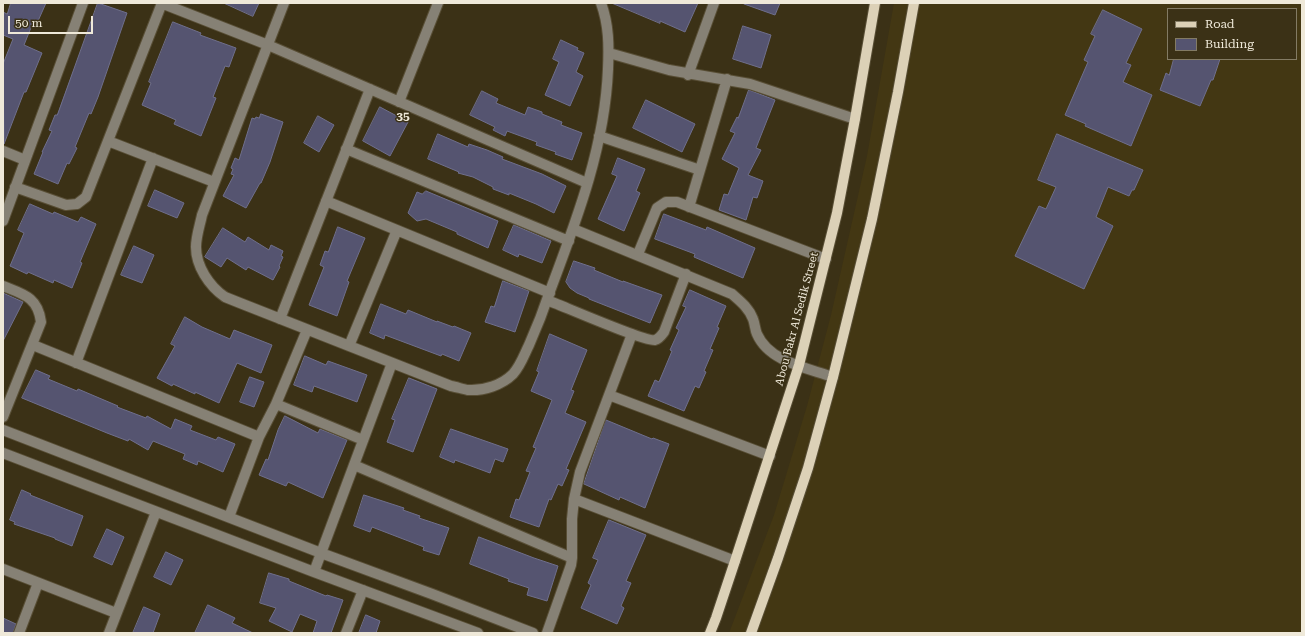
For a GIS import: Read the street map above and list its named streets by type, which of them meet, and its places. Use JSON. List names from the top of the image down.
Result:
{
  "streets": {
    "main road": ["Abou Bakr Al Sedik Street"]
  },
  "districts": ["35"],
  "legend": ["Road", "Building"],
  "scale_bar": "50 m"
}
